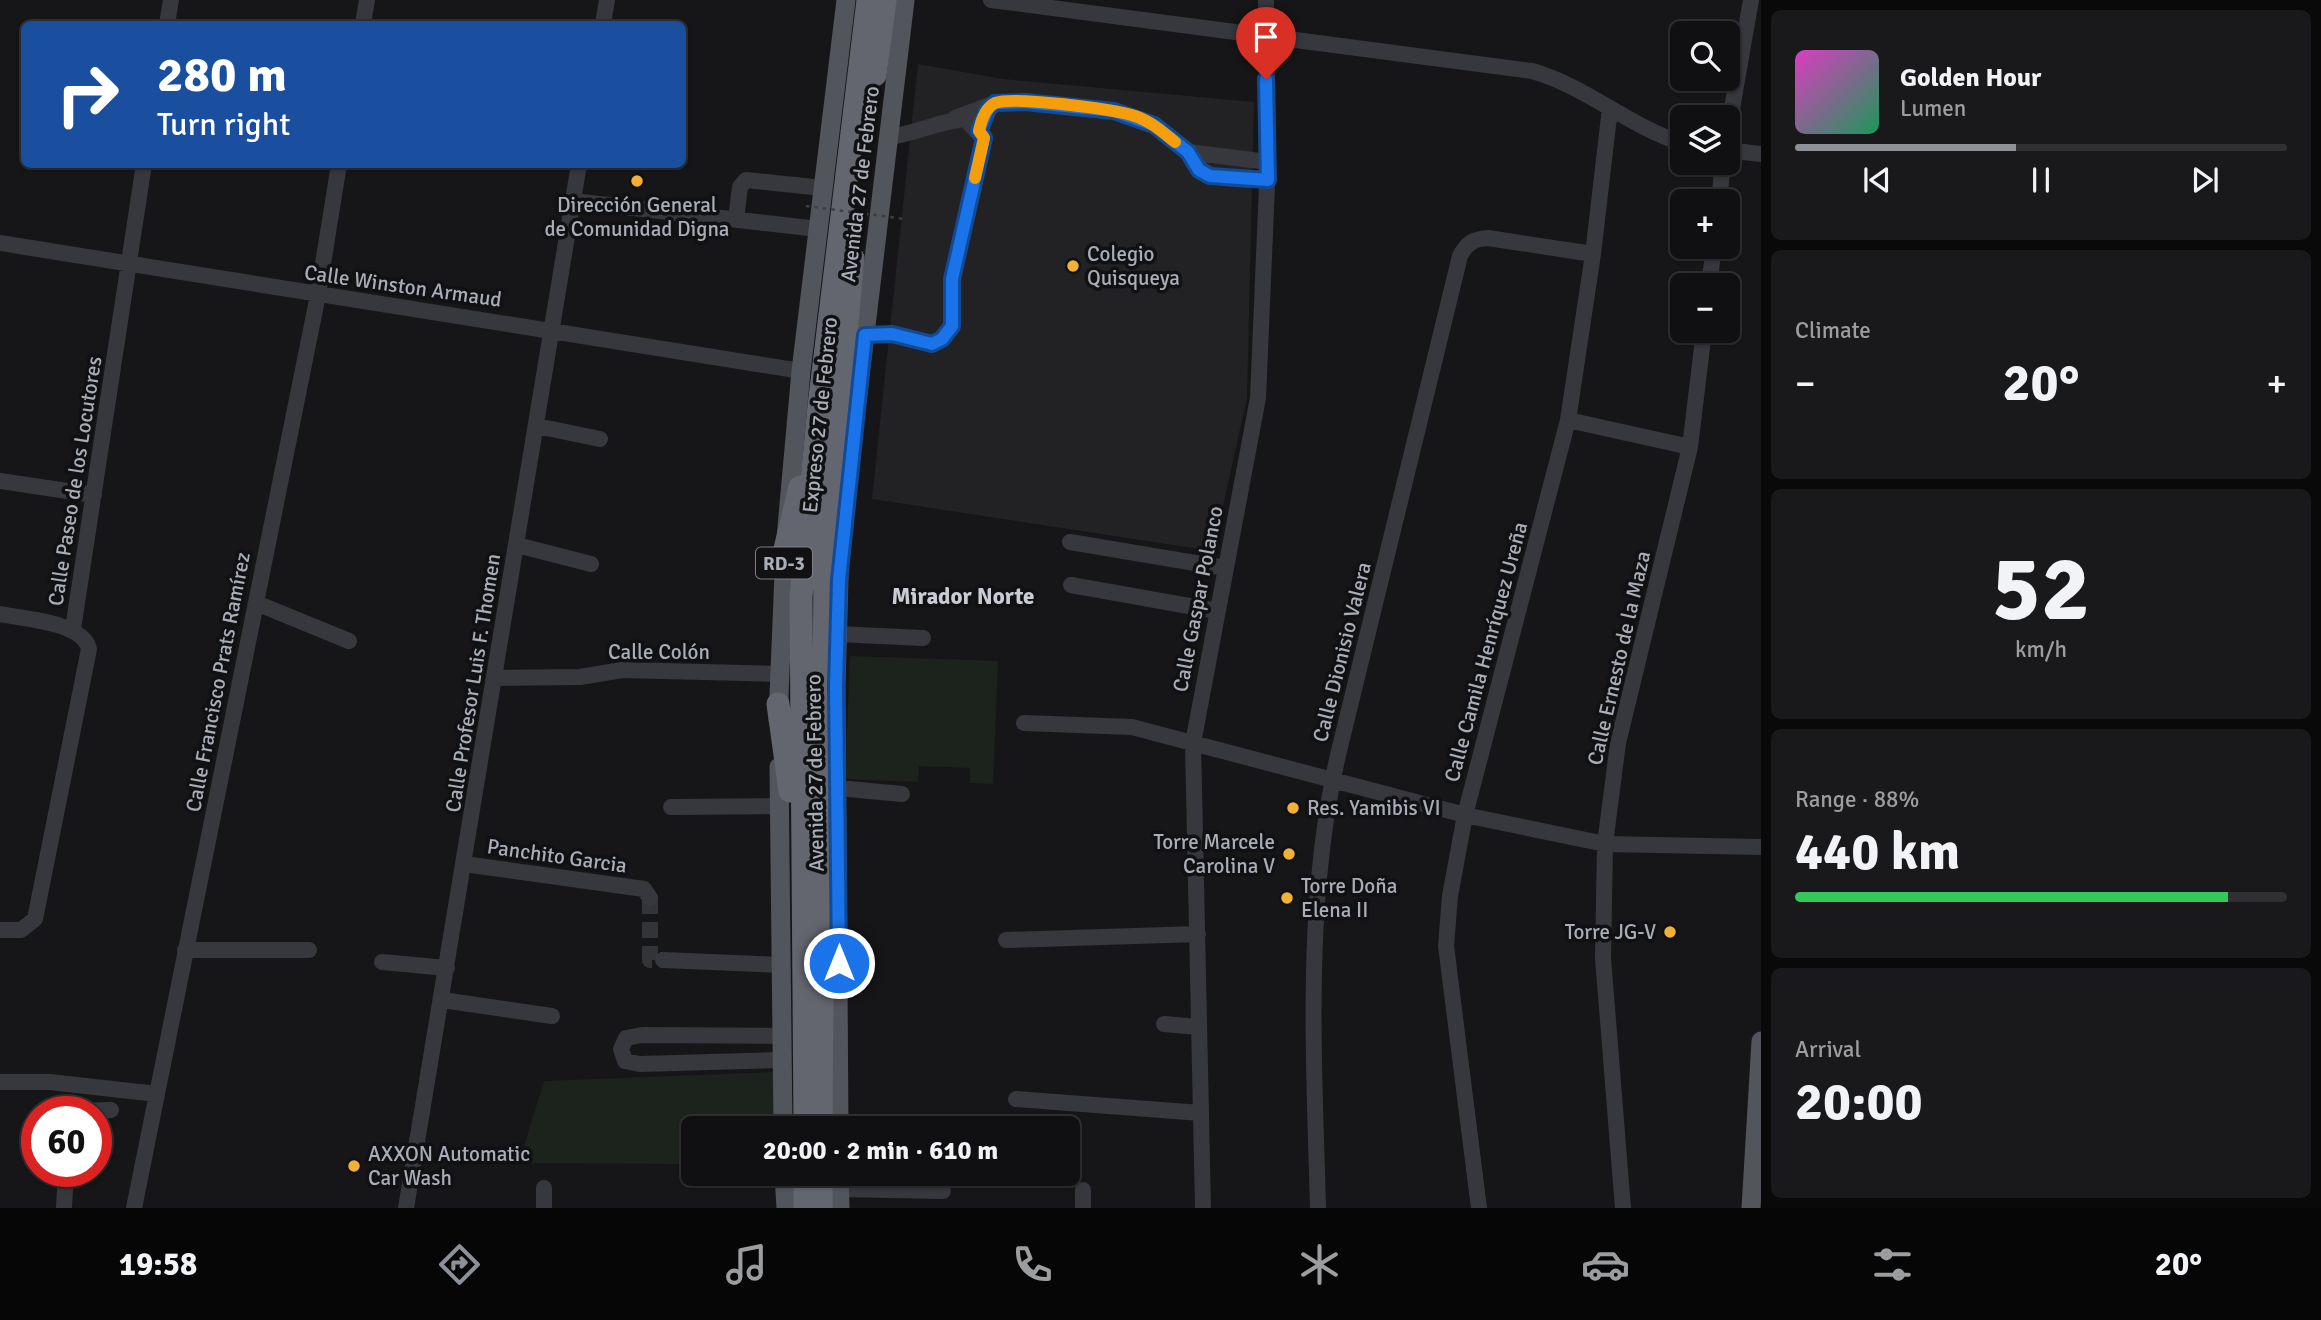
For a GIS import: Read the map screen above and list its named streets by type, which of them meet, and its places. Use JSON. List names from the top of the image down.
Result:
{
  "streets": {
    "highway": ["Expreso 27 de Febrero", "RD-3"],
    "main road": ["Avenida 27 de Febrero"],
    "street": [
      "Calle Winston Armaud",
      "Calle Paseo de los Locutores",
      "Calle Gaspar Polanco",
      "Calle Colón",
      "Calle Dionisio Valera",
      "Calle Camila Henríquez Ureña",
      "Calle Ernesto de la Maza",
      "Calle Francisco Prats Ramírez",
      "Calle Profesor Luis F. Thomen",
      "Panchito Garcia"
    ]
  },
  "crossings": [
    ["Avenida 27 de Febrero", "Calle Winston Armaud"],
    ["Avenida 27 de Febrero", "Calle Colón"],
    ["Calle Winston Armaud", "Calle Paseo de los Locutores"],
    ["Calle Winston Armaud", "Calle Francisco Prats Ramírez"],
    ["Calle Winston Armaud", "Calle Profesor Luis F. Thomen"],
    ["Expreso 27 de Febrero", "RD-3"],
    ["Calle Colón", "Calle Profesor Luis F. Thomen"],
    ["Calle Dionisio Valera", "Calle Camila Henríquez Ureña"],
    ["Calle Profesor Luis F. Thomen", "Panchito Garcia"]
  ],
  "districts": ["Mirador Norte"],
  "places": [
    "Dirección General de Comunidad Digna",
    "Colegio Quisqueya",
    "Res. Yamibis VI",
    "Torre Marcele Carolina V",
    "Torre Doña Elena II",
    "Torre JG-V",
    "AXXON Automatic Car Wash"
  ],
  "page": {
    "map_buttons": ["+", "−"],
    "turn": ["280 m", "Turn right"],
    "song": ["Golden Hour", "Lumen"],
    "tile": [
      "Climate",
      ["52", "km/h"],
      ["Range · 88%", "440 km"],
      ["Arrival", "20:00"]
    ],
    "heat": ["−", "20°", "+"],
    "limit": "60",
    "trip": "20:00 · 2 min · 610 m",
    "tabs": ["19:58", "20°"]
  }
}
